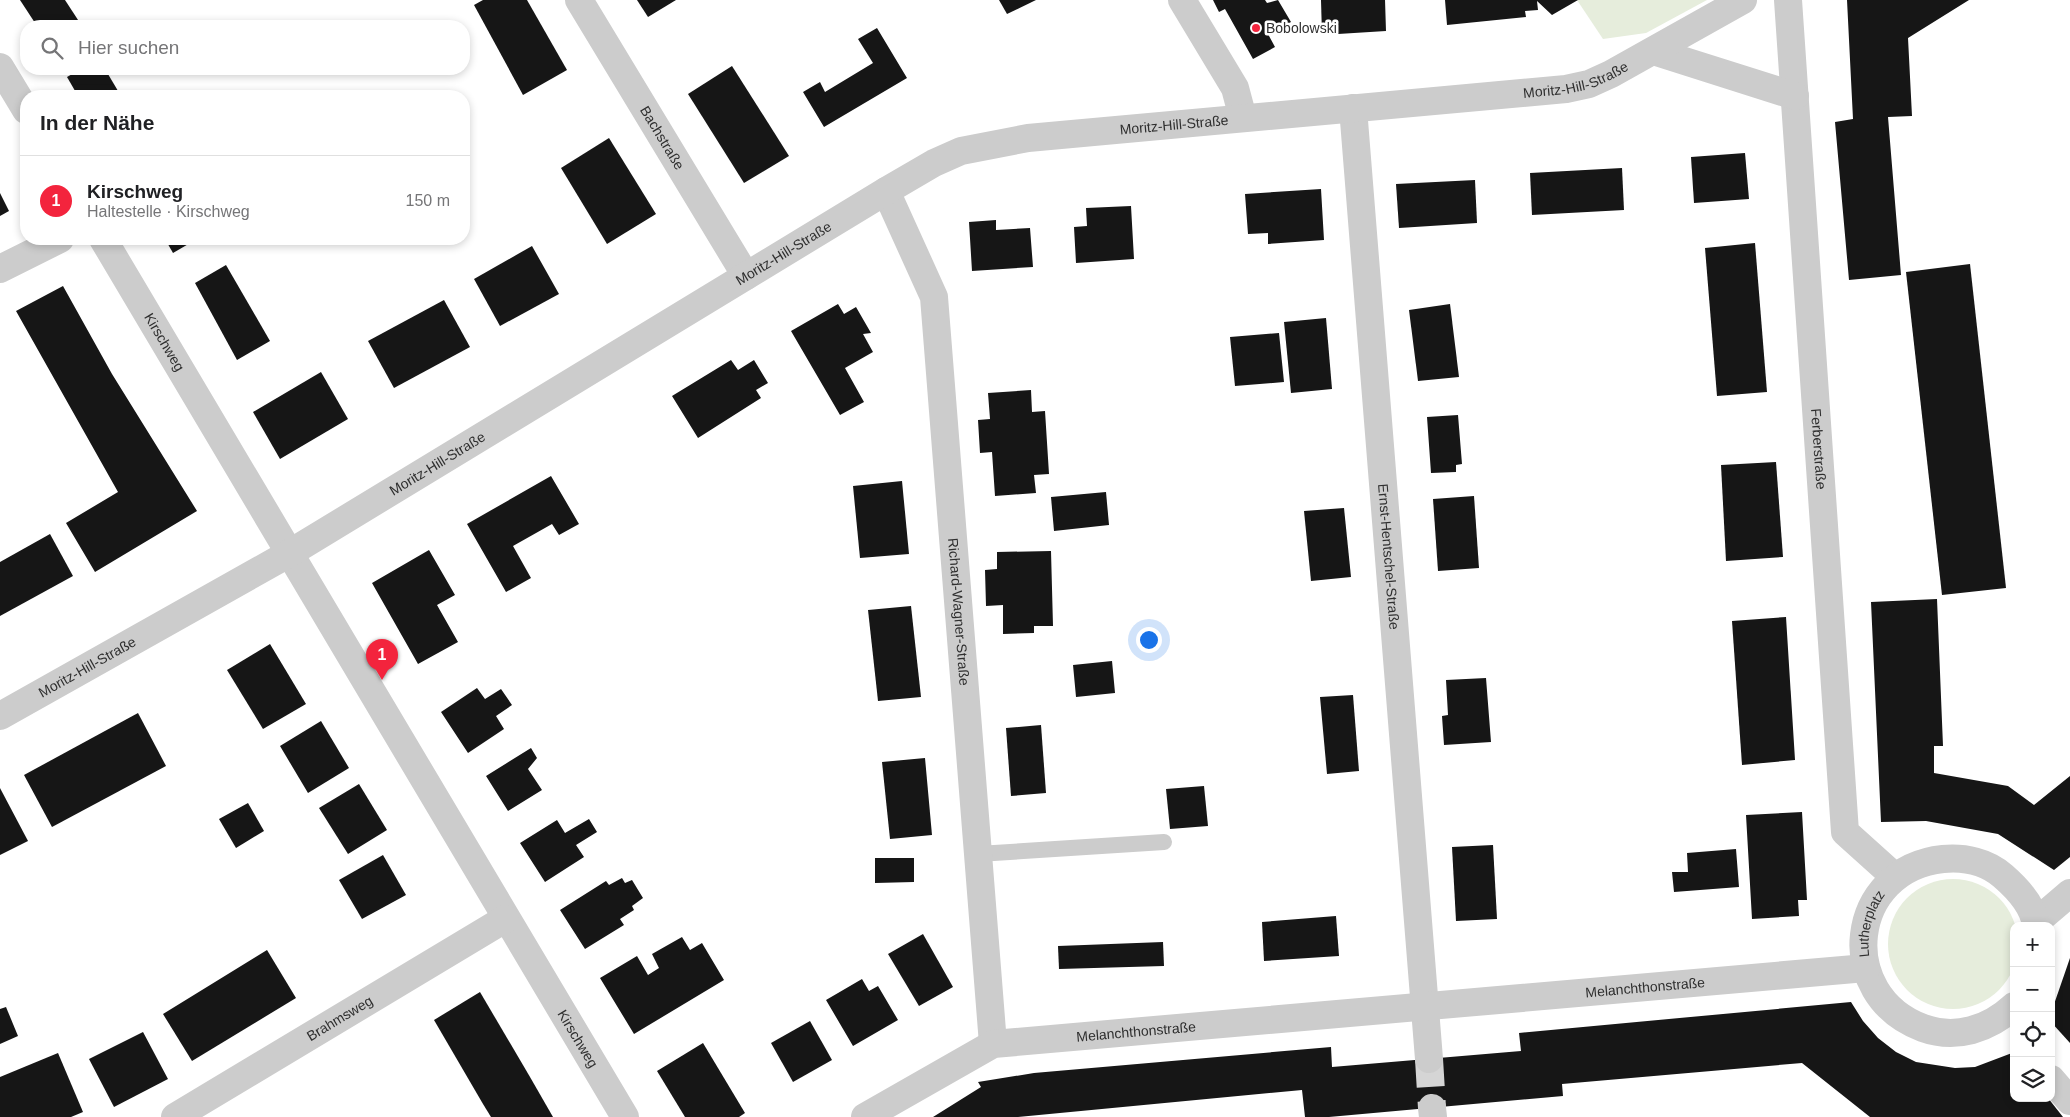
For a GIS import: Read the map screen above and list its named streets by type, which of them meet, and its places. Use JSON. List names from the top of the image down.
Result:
{
  "streets": {
    "street": [
      "Moritz-Hill-Straße",
      "Bachstraße",
      "Kirschweg",
      "Ferberstraße",
      "Ernst-Hentschel-Straße",
      "Richard-Wagner-Straße",
      "Lutherplatz",
      "Melanchthonstraße",
      "Brahmsweg"
    ]
  },
  "crossings": [
    ["Moritz-Hill-Straße", "Bachstraße"],
    ["Moritz-Hill-Straße", "Kirschweg"],
    ["Moritz-Hill-Straße", "Ernst-Hentschel-Straße"],
    ["Moritz-Hill-Straße", "Richard-Wagner-Straße"],
    ["Kirschweg", "Brahmsweg"],
    ["Ferberstraße", "Lutherplatz"],
    ["Ernst-Hentschel-Straße", "Melanchthonstraße"],
    ["Richard-Wagner-Straße", "Melanchthonstraße"],
    ["Lutherplatz", "Melanchthonstraße"]
  ],
  "places": ["Bobolowski"],
  "page": {
    "search": "Hier suchen",
    "heading": "In der Nähe",
    "list": [
      {
        "mark": "1",
        "name": "Kirschweg",
        "note": "Haltestelle · Kirschweg",
        "value": "150 m"
      }
    ],
    "pins": "1",
    "map_buttons": ["+", "−"]
  }
}
